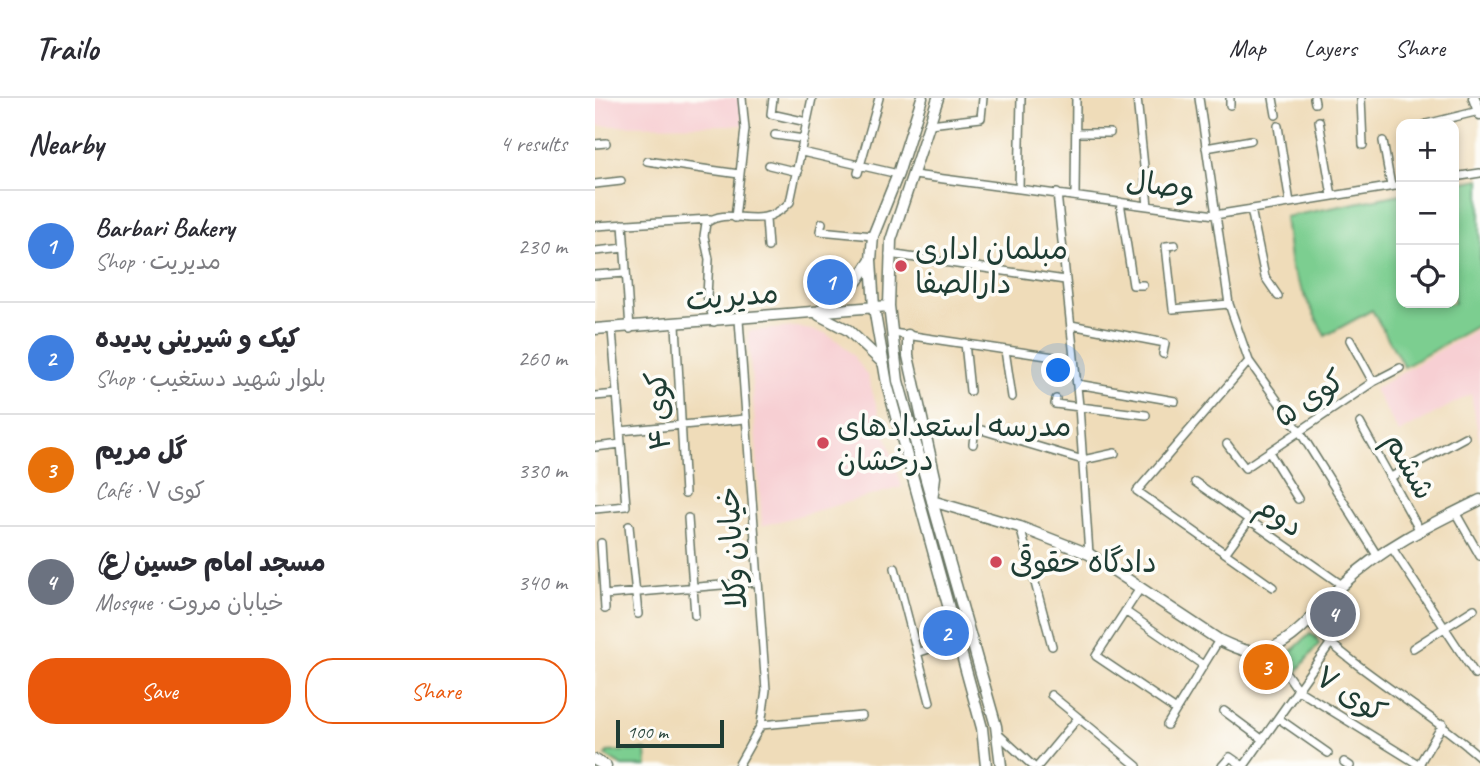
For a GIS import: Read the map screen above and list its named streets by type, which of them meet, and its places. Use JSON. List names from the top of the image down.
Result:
{
  "streets": {
    "main road": ["مدیریت"],
    "street": [
      "وصال",
      "کوی ۵",
      "کوی ۴",
      "ششم",
      "دوم",
      "خیابان وکلا",
      "کوی ۷"
    ]
  },
  "crossings": [
    ["مدیریت", "کوی ۴"],
    ["مدیریت", "خیابان وکلا"]
  ],
  "places": ["مبلمان اداری دارالصفا", "مدرسه استعدادهای درخشان", "دادگاه حقوقی"],
  "scale_bar": "100 m",
  "page": {
    "header": "Trailo",
    "nav": ["Map", "Layers", "Share"],
    "heading": ["Nearby", "4 results"],
    "map_buttons": ["+", "−"],
    "list": [
      {
        "mark": "1",
        "name": "Barbari Bakery",
        "note": "Shop · مدیریت",
        "value": "230 m"
      },
      {
        "mark": "2",
        "name": "کیک و شیرینی پدیده",
        "note": "Shop · بلوار شهید دستغیب",
        "value": "260 m"
      },
      {
        "mark": "3",
        "name": "گل مریم",
        "note": "Café · کوی ۷",
        "value": "330 m"
      },
      {
        "mark": "4",
        "name": "مسجد امام حسین (ع)",
        "note": "Mosque · خیابان مروت",
        "value": "340 m"
      }
    ],
    "pins": [
      "1",
      "4",
      "2",
      "3"
    ],
    "buttons": ["Save", "Share"],
    "scale": "100 m"
  }
}
